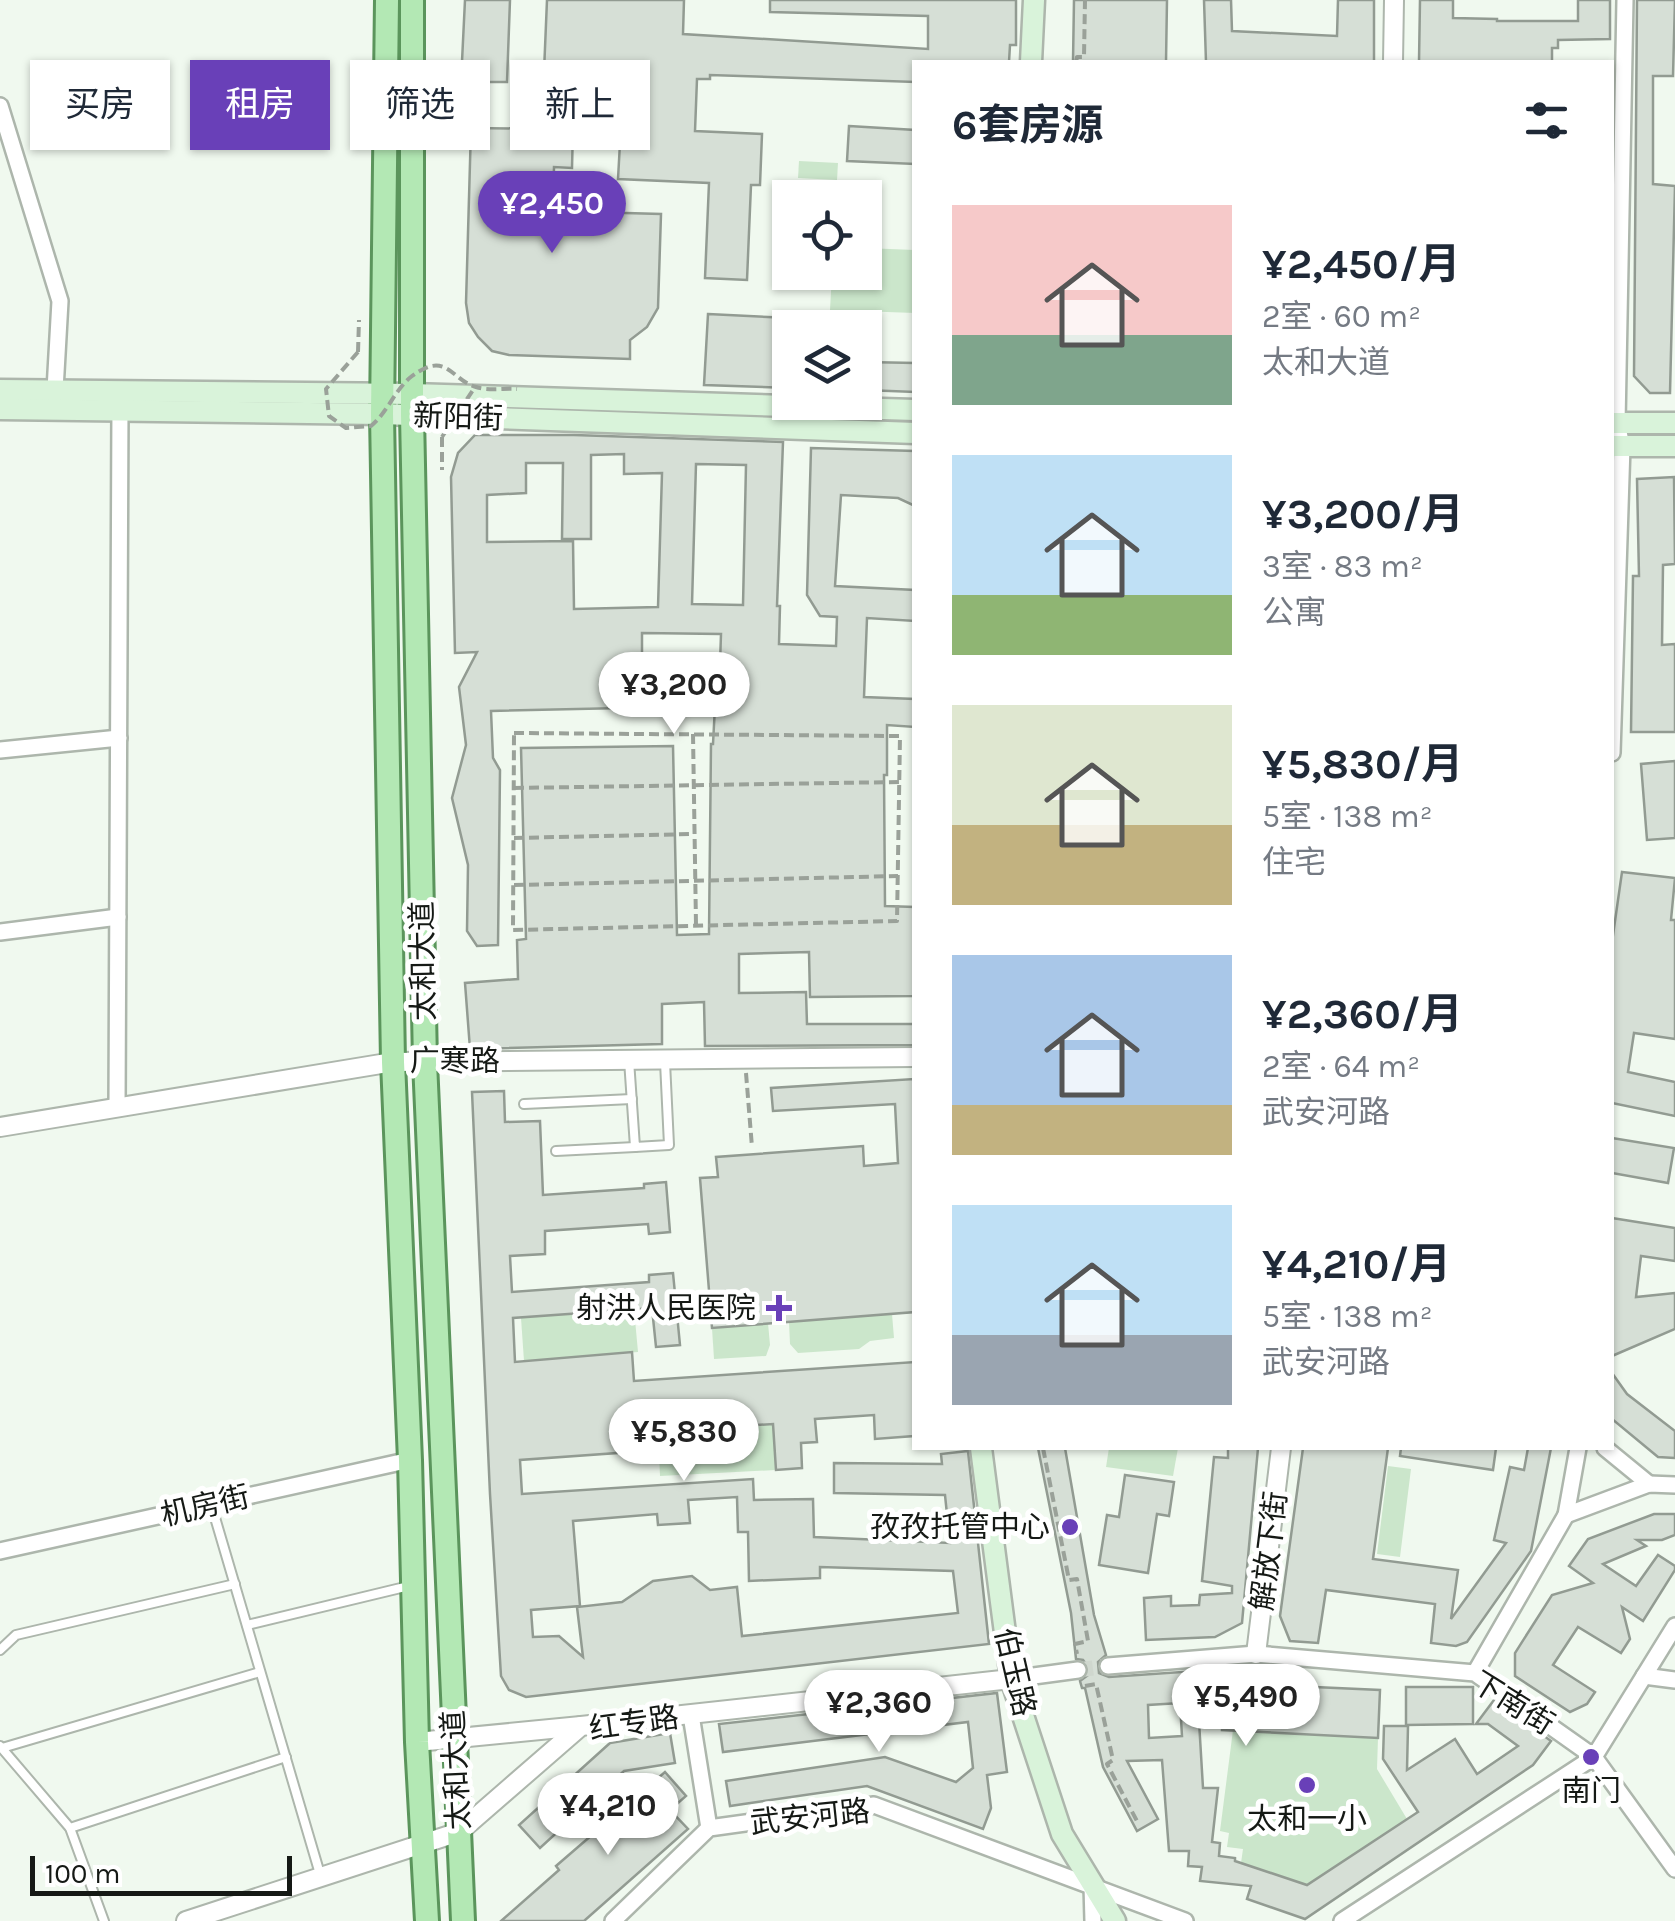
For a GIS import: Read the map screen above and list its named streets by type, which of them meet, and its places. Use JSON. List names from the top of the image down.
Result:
{
  "streets": {
    "main road": [
      "新阳街",
      "太和大道",
      "伯玉路",
      "武安河路"
    ],
    "street": [
      "广寒路",
      "机房街",
      "解放下街",
      "下南街",
      "红专路"
    ]
  },
  "crossings": [
    ["新阳街", "太和大道"],
    ["太和大道", "广寒路"],
    ["太和大道", "机房街"],
    ["太和大道", "红专路"],
    ["解放下街", "下南街"],
    ["伯玉路", "红专路"],
    ["伯玉路", "武安河路"]
  ],
  "places": {
    "health": ["射洪人民医院"],
    "other": ["孜孜托管中心", "南门", "太和一小"]
  },
  "scale_bar": "100 m",
  "page": {
    "chip": [
      "买房",
      "租房",
      "筛选",
      "新上"
    ],
    "heading": "6套房源",
    "price": [
      "¥2,450",
      "¥3,200",
      "¥5,830",
      "¥5,490",
      "¥2,360",
      "¥4,210"
    ],
    "list": [
      {
        "name": "¥2,450/月",
        "note": "2室 · 60 m² · 太和大道"
      },
      {
        "name": "¥3,200/月",
        "note": "3室 · 83 m² · 公寓"
      },
      {
        "name": "¥5,830/月",
        "note": "5室 · 138 m² · 住宅"
      },
      {
        "name": "¥2,360/月",
        "note": "2室 · 64 m² · 武安河路"
      },
      {
        "name": "¥4,210/月",
        "note": "5室 · 138 m² · 武安河路"
      }
    ],
    "scale": "100 m"
  }
}
